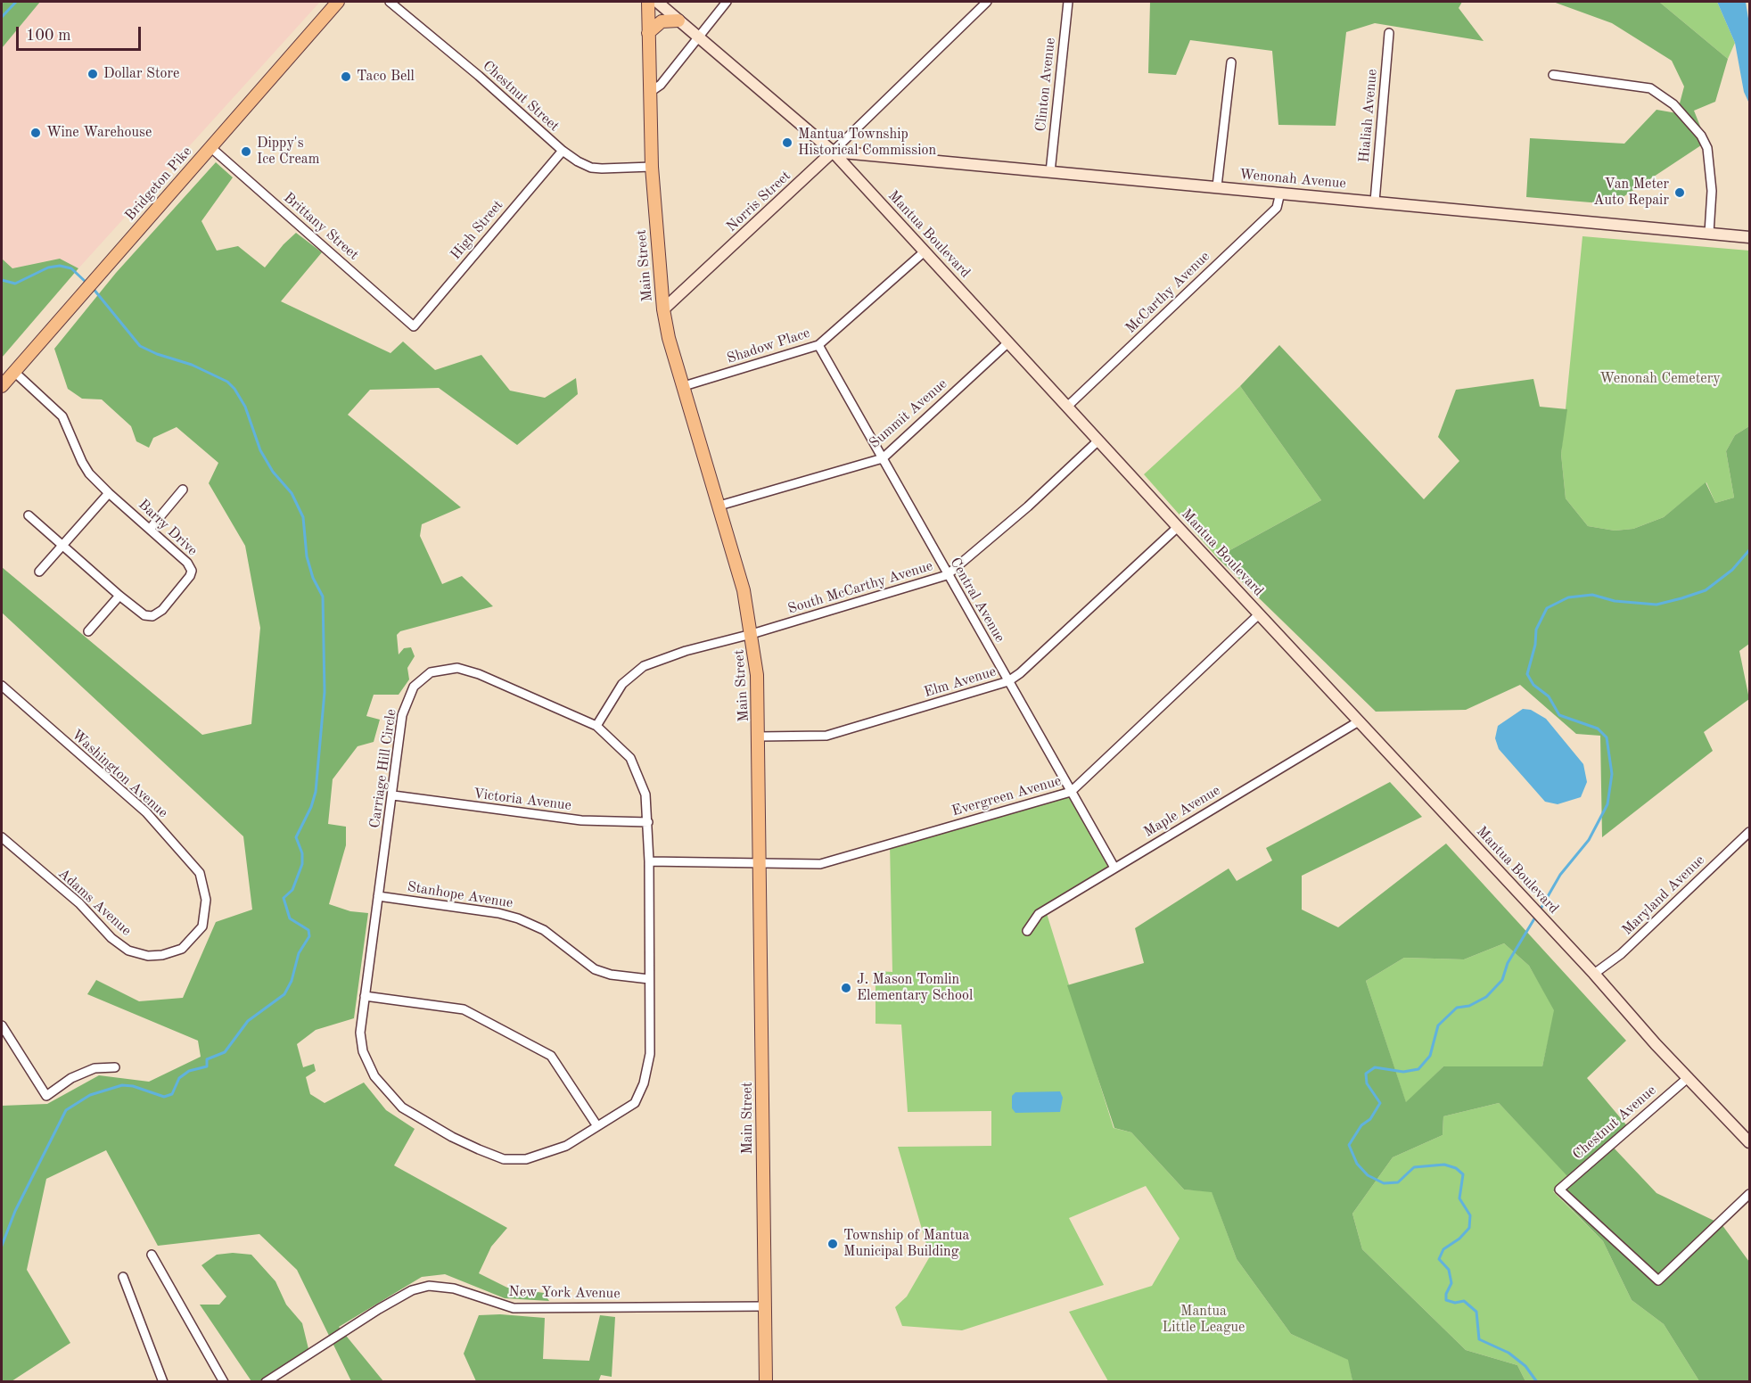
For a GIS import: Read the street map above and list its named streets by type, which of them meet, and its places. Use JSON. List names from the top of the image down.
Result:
{
  "streets": {
    "main road": [
      "Wenonah Avenue",
      "Bridgeton Pike",
      "Norris Street",
      "Mantua Boulevard",
      "Main Street"
    ],
    "street": [
      "Clinton Avenue",
      "Chestnut Street",
      "Hialiah Avenue",
      "Brittany Street",
      "High Street",
      "McCarthy Avenue",
      "Shadow Place",
      "Summit Avenue",
      "Barry Drive",
      "South McCarthy Avenue",
      "Central Avenue",
      "Elm Avenue",
      "Carriage Hill Circle",
      "Washington Avenue",
      "Evergreen Avenue",
      "Victoria Avenue",
      "Maple Avenue",
      "Stanhope Avenue",
      "Maryland Avenue",
      "Adams Avenue",
      "Chestnut Avenue",
      "New York Avenue"
    ]
  },
  "crossings": [
    ["Clinton Avenue", "Wenonah Avenue"],
    ["Chestnut Street", "High Street"],
    ["Chestnut Street", "Main Street"],
    ["Hialiah Avenue", "Wenonah Avenue"],
    ["Wenonah Avenue", "Norris Street"],
    ["Wenonah Avenue", "Mantua Boulevard"],
    ["Wenonah Avenue", "McCarthy Avenue"],
    ["Bridgeton Pike", "Brittany Street"],
    ["Bridgeton Pike", "Barry Drive"],
    ["Norris Street", "Mantua Boulevard"],
    ["Norris Street", "Main Street"],
    ["Brittany Street", "High Street"],
    ["Mantua Boulevard", "McCarthy Avenue"],
    ["Mantua Boulevard", "Shadow Place"],
    ["Mantua Boulevard", "Summit Avenue"],
    ["Mantua Boulevard", "South McCarthy Avenue"],
    ["Mantua Boulevard", "Elm Avenue"],
    ["Mantua Boulevard", "Evergreen Avenue"],
    ["Mantua Boulevard", "Maple Avenue"],
    ["Mantua Boulevard", "Maryland Avenue"],
    ["Mantua Boulevard", "Chestnut Avenue"],
    ["Main Street", "Shadow Place"],
    ["Main Street", "Summit Avenue"],
    ["Main Street", "South McCarthy Avenue"],
    ["Main Street", "Elm Avenue"],
    ["Main Street", "Evergreen Avenue"],
    ["Main Street", "New York Avenue"],
    ["Shadow Place", "Central Avenue"],
    ["Summit Avenue", "Central Avenue"],
    ["South McCarthy Avenue", "Central Avenue"],
    ["South McCarthy Avenue", "Carriage Hill Circle"],
    ["Central Avenue", "Elm Avenue"],
    ["Central Avenue", "Evergreen Avenue"],
    ["Central Avenue", "Maple Avenue"],
    ["Carriage Hill Circle", "Evergreen Avenue"],
    ["Carriage Hill Circle", "Victoria Avenue"],
    ["Carriage Hill Circle", "Stanhope Avenue"],
    ["Washington Avenue", "Adams Avenue"]
  ],
  "parks": ["Wenonah Cemetery", "Mantua Little League"],
  "places": [
    "Dollar Store",
    "Taco Bell",
    "Wine Warehouse",
    "Mantua Township Historical Commission",
    "Dippy's Ice Cream",
    "Van Meter Auto Repair",
    "J. Mason Tomlin Elementary School",
    "Township of Mantua Municipal Building"
  ],
  "scale_bar": "100 m"
}
